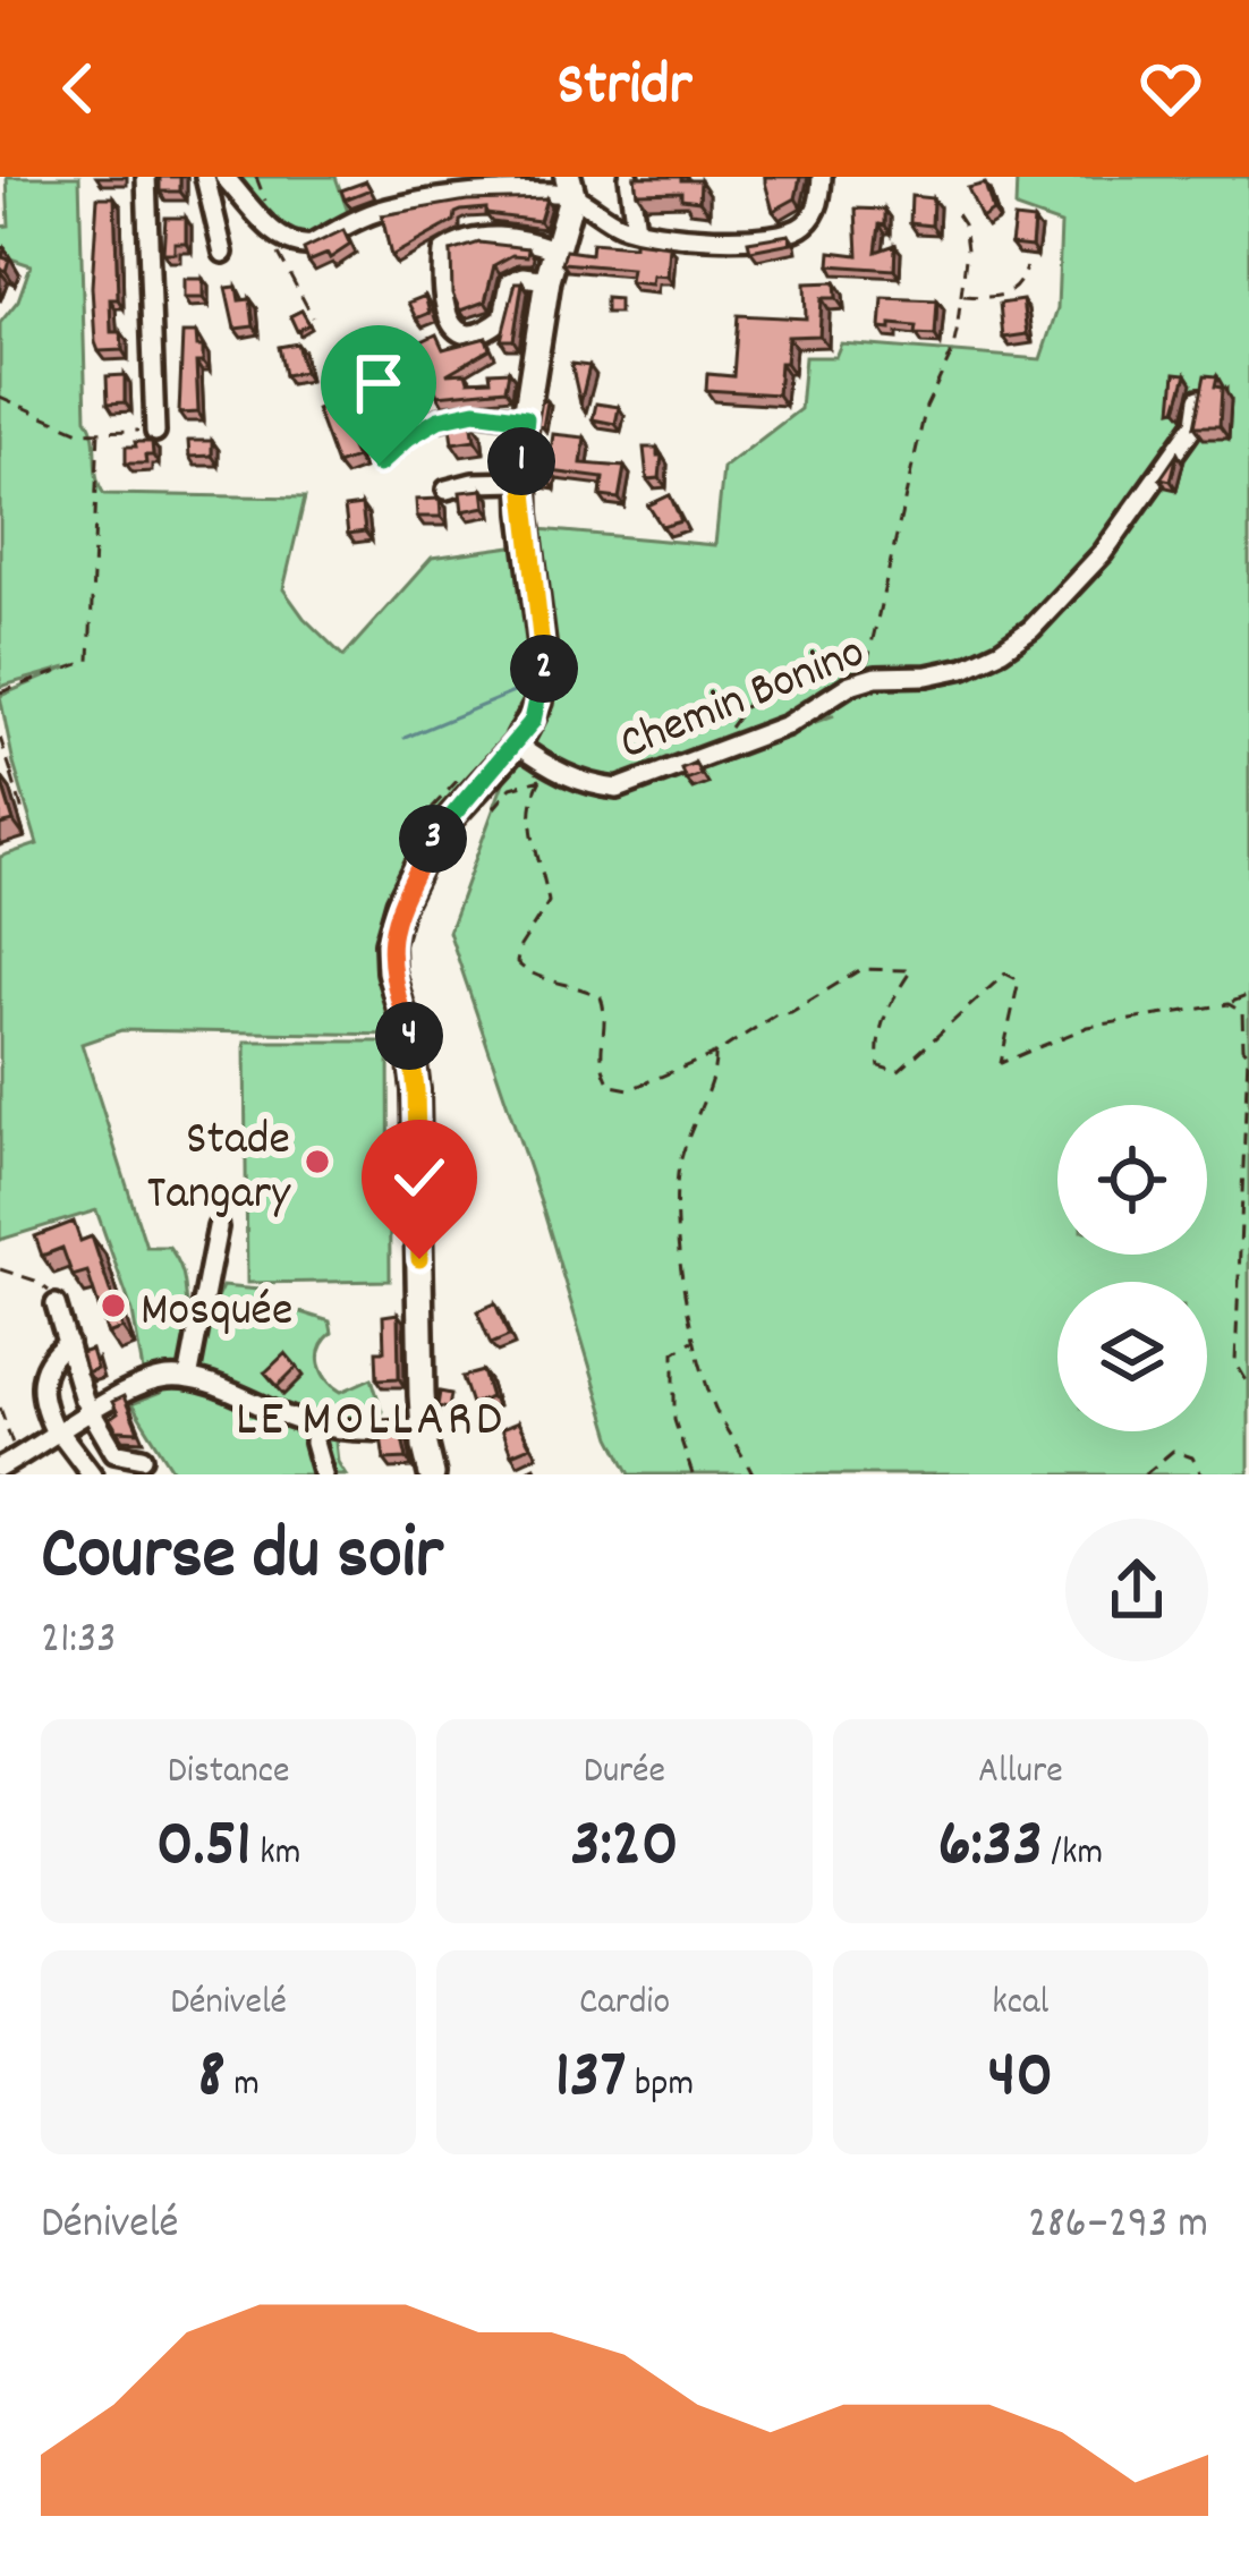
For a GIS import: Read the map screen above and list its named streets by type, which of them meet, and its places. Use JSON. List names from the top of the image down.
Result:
{
  "streets": {
    "street": ["Chemin Bonino"]
  },
  "districts": ["LE MOLLARD"],
  "places": ["Stade Tangary", "Mosquée"],
  "page": {
    "header": "Stridr",
    "pins": [
      "1",
      "2",
      "3",
      "4"
    ],
    "heading": ["Course du soir", "21:33"],
    "stats": [
      ["Distance", "0.51 km"],
      ["Durée", "3:20"],
      ["Allure", "6:33 /km"],
      ["Dénivelé", "8 m"],
      ["Cardio", "137 bpm"],
      ["kcal", "40"]
    ],
    "chart": ["Dénivelé", "286–293 m"]
  }
}
